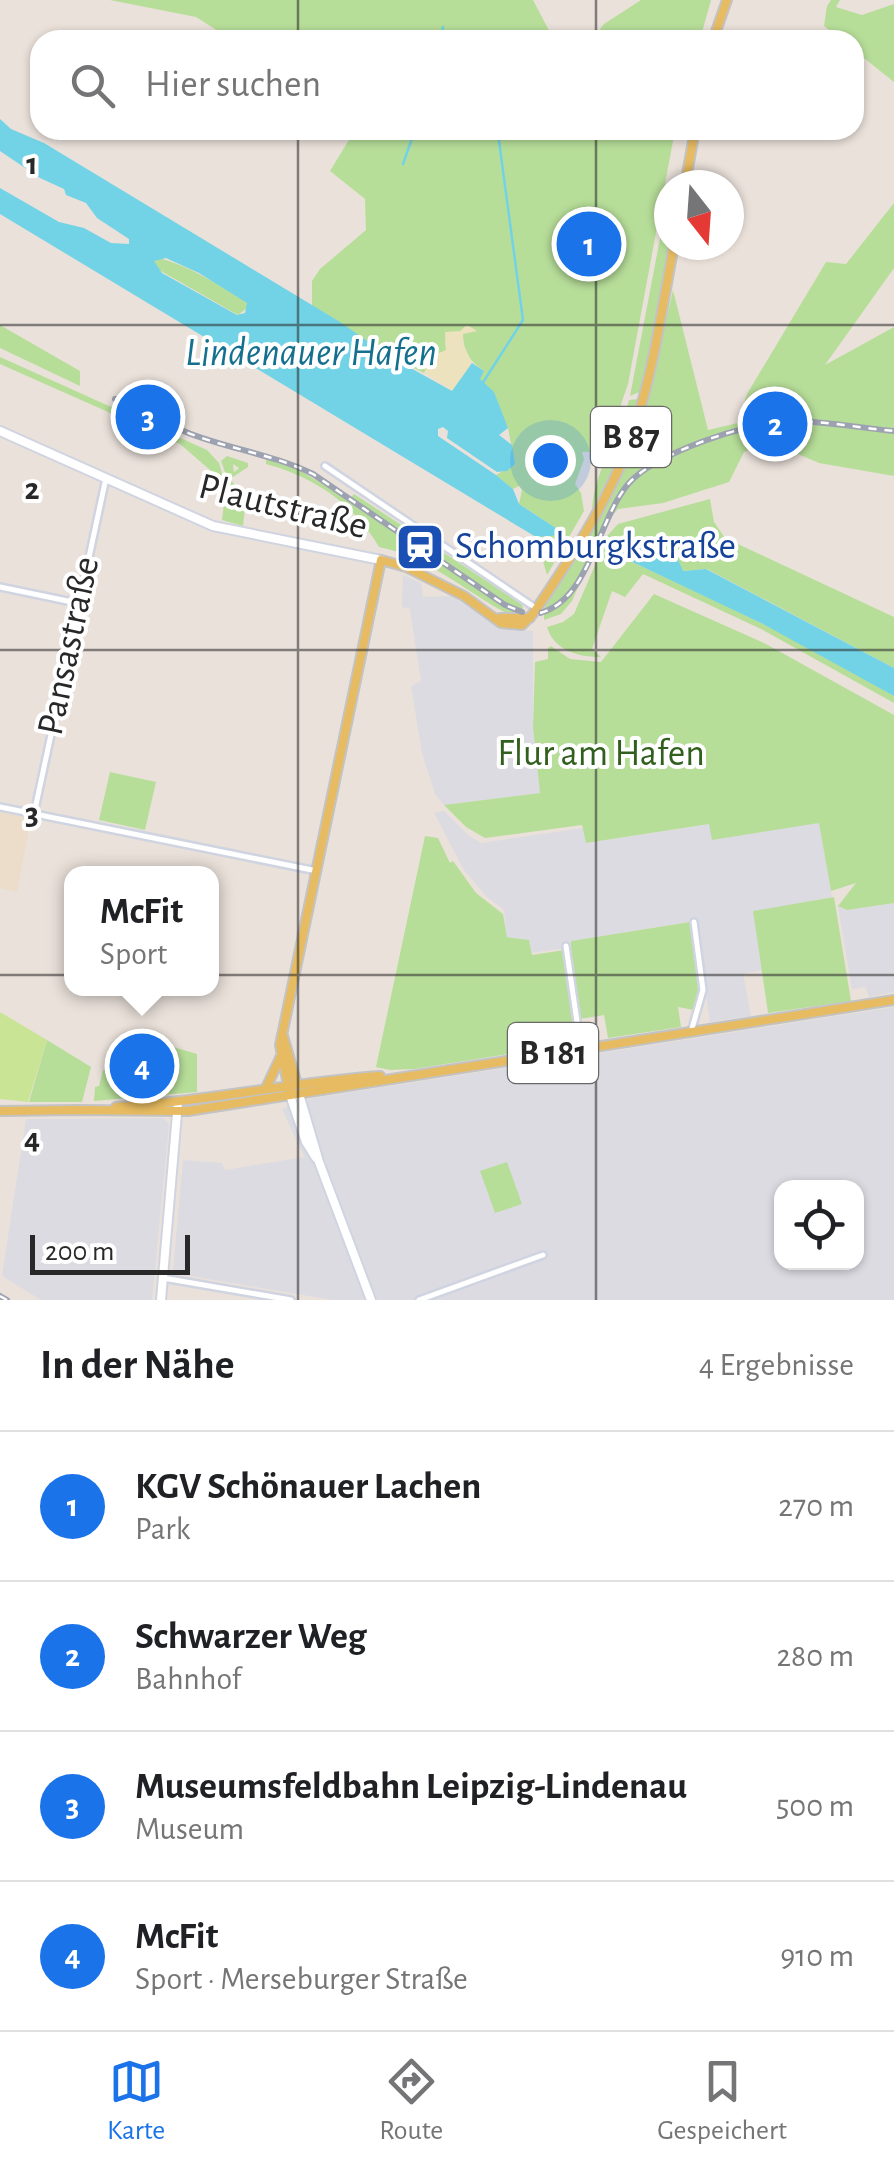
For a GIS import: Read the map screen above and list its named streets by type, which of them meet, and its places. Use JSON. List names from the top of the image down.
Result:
{
  "streets": {
    "main road": ["B 87", "Plautstraße", "B 181"],
    "street": ["Pansastraße"]
  },
  "crossings": [
    ["B 87", "Plautstraße"],
    ["Plautstraße", "Pansastraße"]
  ],
  "water": ["Lindenauer Hafen"],
  "parks": ["Flur am Hafen"],
  "places": {
    "station": ["Schomburgkstraße"]
  },
  "scale_bar": "200 m",
  "north": "bottom",
  "page": {
    "search": "Hier suchen",
    "pins": [
      "1",
      "3",
      "2",
      "4"
    ],
    "popup": ["McFit", "Sport"],
    "scale": "200 m",
    "heading": ["In der Nähe", "4 Ergebnisse"],
    "list": [
      {
        "mark": "1",
        "name": "KGV Schönauer Lachen",
        "note": "Park",
        "value": "270 m"
      },
      {
        "mark": "2",
        "name": "Schwarzer Weg",
        "note": "Bahnhof",
        "value": "280 m"
      },
      {
        "mark": "3",
        "name": "Museumsfeldbahn Leipzig-Lindenau",
        "note": "Museum",
        "value": "500 m"
      },
      {
        "mark": "4",
        "name": "McFit",
        "note": "Sport · Merseburger Straße",
        "value": "910 m"
      }
    ],
    "nav": ["Karte", "Route", "Gespeichert"]
  },
  "grid": {
    "rows": [
      "1",
      "2",
      "3",
      "4"
    ]
  }
}
